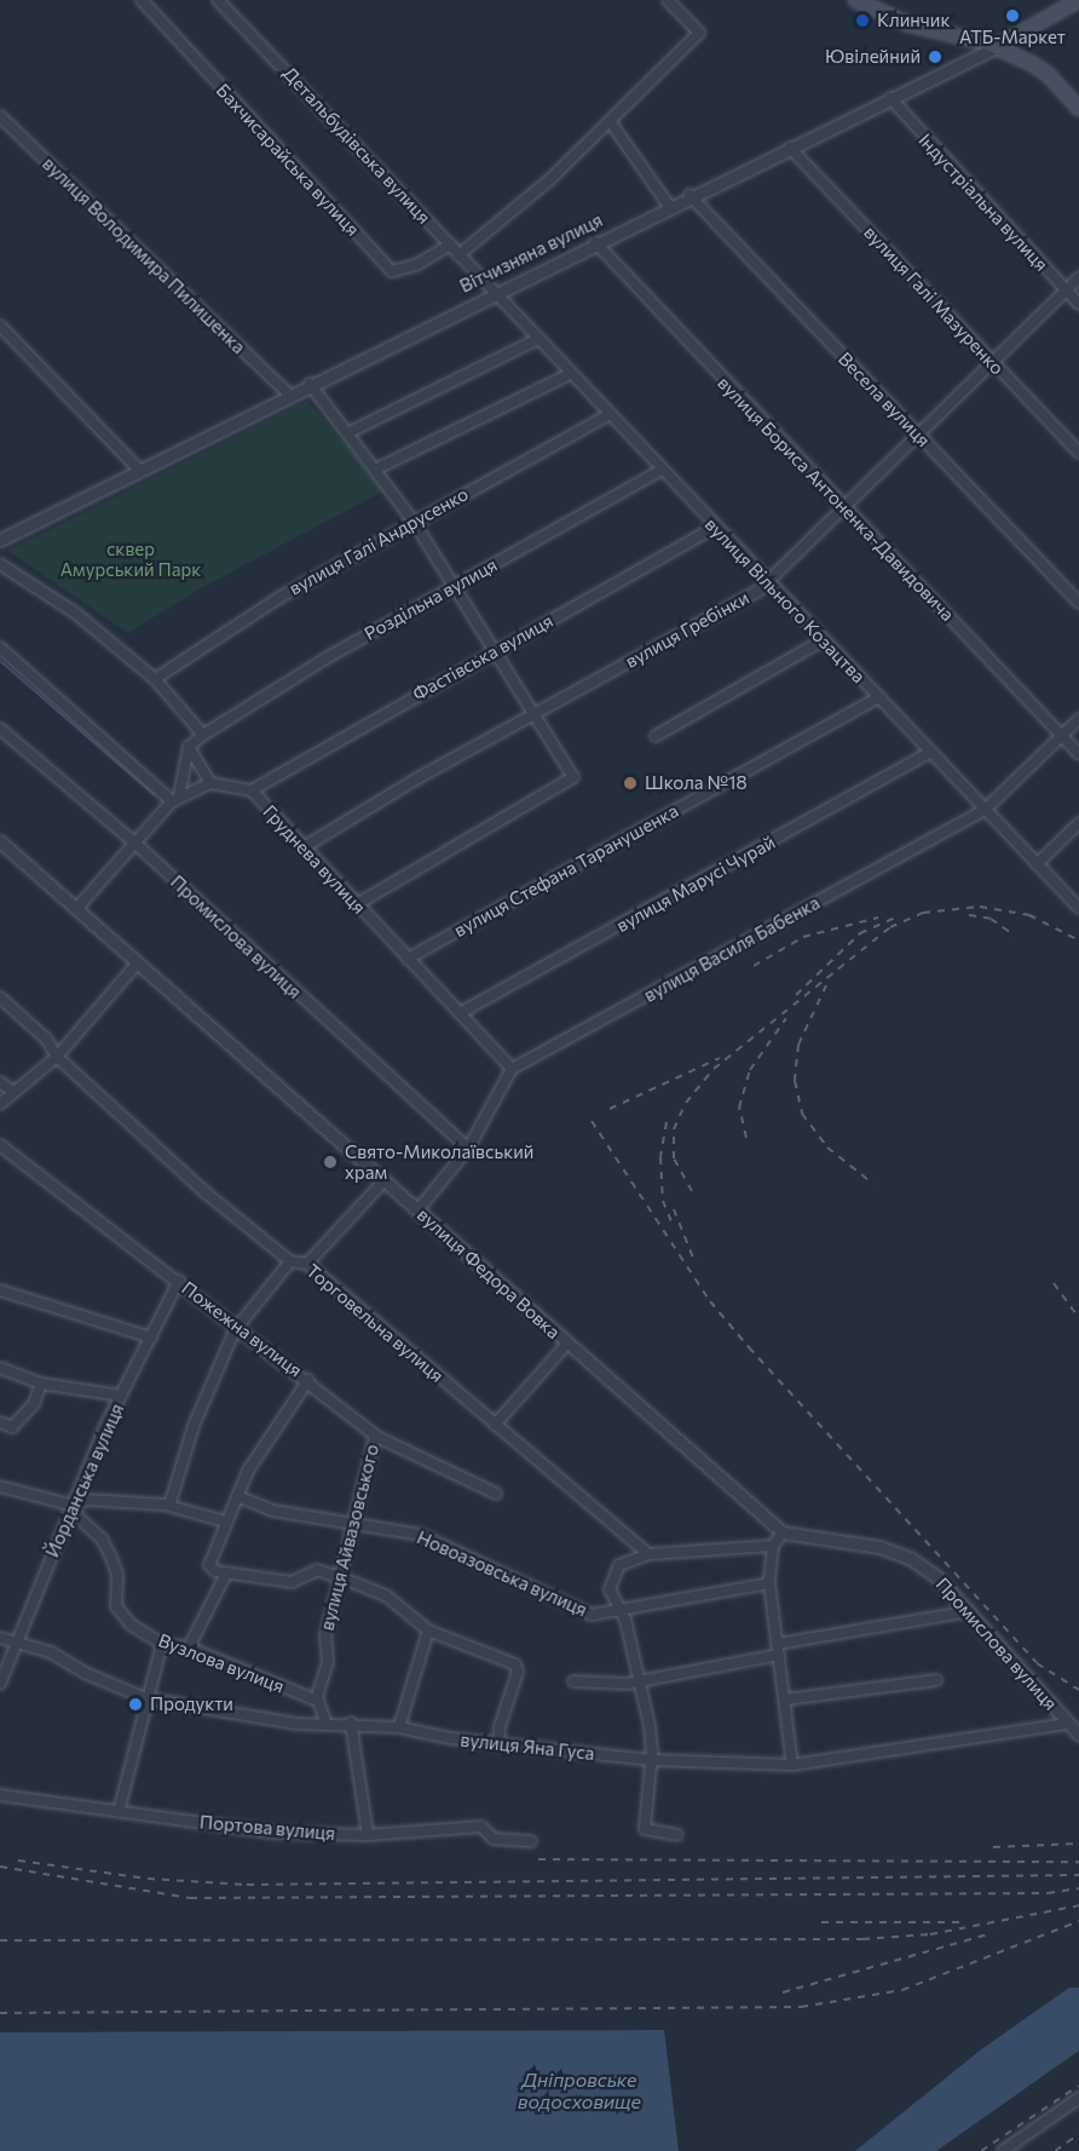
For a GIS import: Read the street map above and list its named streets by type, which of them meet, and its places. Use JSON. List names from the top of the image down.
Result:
{
  "streets": {
    "main road": ["Вітчизняна вулиця"],
    "street": [
      "Детальбудівська вулиця",
      "Бахчисарайська вулиця",
      "Індустріальна вулиця",
      "вулиця Володимира Пилишенка",
      "вулиця Галі Мазуренко",
      "Весела вулиця",
      "вулиця Бориса Антоненка-Давидовича",
      "вулиця Галі Андрусенко",
      "Роздільна вулиця",
      "вулиця Вільного Козацтва",
      "вулиця Гребінки",
      "Фастівська вулиця",
      "Груднева вулиця",
      "вулиця Стефана Таранушенка",
      "вулиця Марусі Чурай",
      "Промислова вулиця",
      "вулиця Василя Бабенка",
      "вулиця Федора Вовка",
      "Торговельна вулиця",
      "Пожежна вулиця",
      "Йорданська вулиця",
      "вулиця Айвазовського",
      "Новоазовська вулиця",
      "Вузлова вулиця",
      "вулиця Яна Гуса",
      "Портова вулиця"
    ]
  },
  "crossings": [
    ["Детальбудівська вулиця", "Бахчисарайська вулиця"],
    ["Детальбудівська вулиця", "Вітчизняна вулиця"],
    ["Детальбудівська вулиця", "вулиця Вільного Козацтва"],
    ["Індустріальна вулиця", "Вітчизняна вулиця"],
    ["Індустріальна вулиця", "вулиця Гребінки"],
    ["Вітчизняна вулиця", "вулиця Володимира Пилишенка"],
    ["Вітчизняна вулиця", "вулиця Галі Мазуренко"],
    ["Вітчизняна вулиця", "Весела вулиця"],
    ["Вітчизняна вулиця", "вулиця Бориса Антоненка-Давидовича"],
    ["Вітчизняна вулиця", "вулиця Вільного Козацтва"],
    ["вулиця Галі Мазуренко", "вулиця Гребінки"],
    ["Весела вулиця", "вулиця Гребінки"],
    ["вулиця Бориса Антоненка-Давидовича", "вулиця Гребінки"],
    ["вулиця Бориса Антоненка-Давидовича", "вулиця Василя Бабенка"],
    ["вулиця Галі Андрусенко", "вулиця Вільного Козацтва"],
    ["Роздільна вулиця", "вулиця Вільного Козацтва"],
    ["вулиця Вільного Козацтва", "вулиця Гребінки"],
    ["вулиця Вільного Козацтва", "Фастівська вулиця"],
    ["вулиця Вільного Козацтва", "вулиця Стефана Таранушенка"],
    ["вулиця Вільного Козацтва", "вулиця Марусі Чурай"],
    ["вулиця Вільного Козацтва", "вулиця Василя Бабенка"],
    ["вулиця Гребінки", "Груднева вулиця"],
    ["Фастівська вулиця", "Груднева вулиця"],
    ["Груднева вулиця", "вулиця Стефана Таранушенка"],
    ["Груднева вулиця", "вулиця Марусі Чурай"],
    ["Груднева вулиця", "вулиця Василя Бабенка"],
    ["Промислова вулиця", "вулиця Федора Вовка"],
    ["Промислова вулиця", "вулиця Яна Гуса"],
    ["Пожежна вулиця", "Йорданська вулиця"],
    ["Пожежна вулиця", "вулиця Айвазовського"],
    ["Йорданська вулиця", "Вузлова вулиця"],
    ["Йорданська вулиця", "вулиця Яна Гуса"],
    ["вулиця Айвазовського", "Новоазовська вулиця"],
    ["вулиця Айвазовського", "Вузлова вулиця"]
  ],
  "water": ["Дніпровське водосховище"],
  "parks": ["сквер Амурський Парк"],
  "places": [
    "АТБ-Маркет",
    "Клинчик",
    "Ювілейний",
    "Школа №18",
    "Свято-Миколаївський храм",
    "Продукти"
  ]
}
